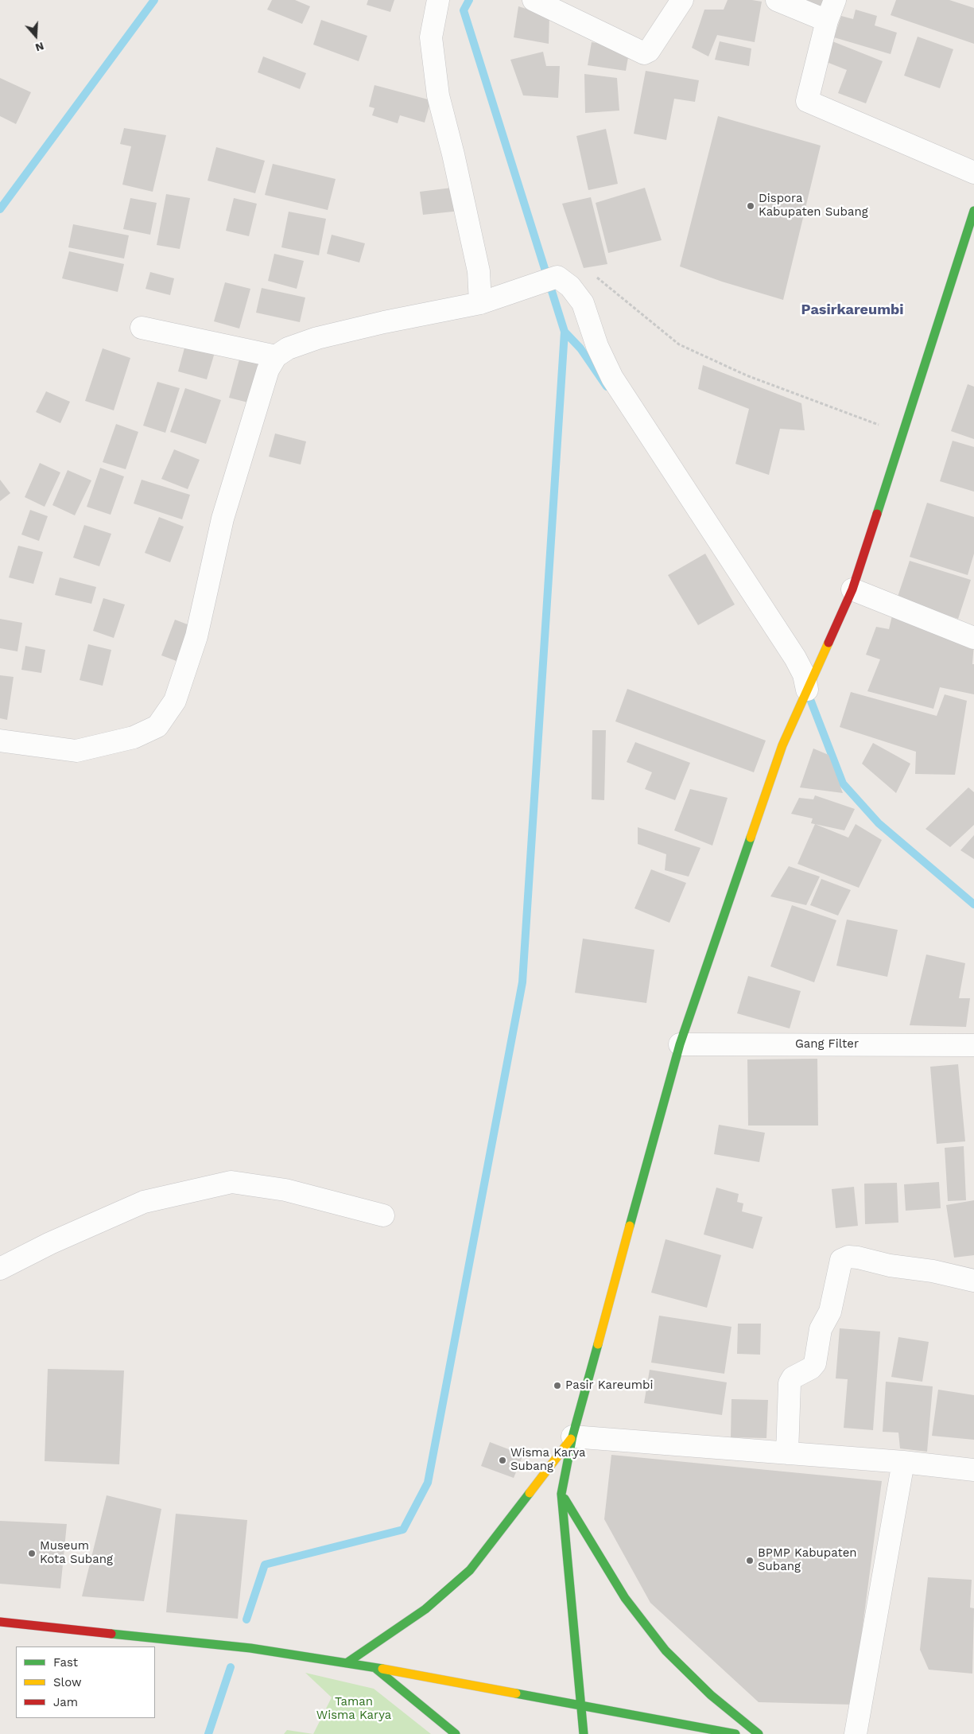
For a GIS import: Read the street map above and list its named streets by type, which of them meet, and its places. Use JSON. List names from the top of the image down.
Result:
{
  "streets": {
    "street": ["Gang Filter"]
  },
  "districts": ["Pasirkareumbi"],
  "parks": ["Taman Wisma Karya"],
  "places": [
    "Dispora Kabupaten Subang",
    "Pasir Kareumbi",
    "Wisma Karya Subang",
    "Museum Kota Subang",
    "BPMP Kabupaten Subang"
  ],
  "legend": ["Fast", "Slow", "Jam"],
  "north": "bottom"
}
